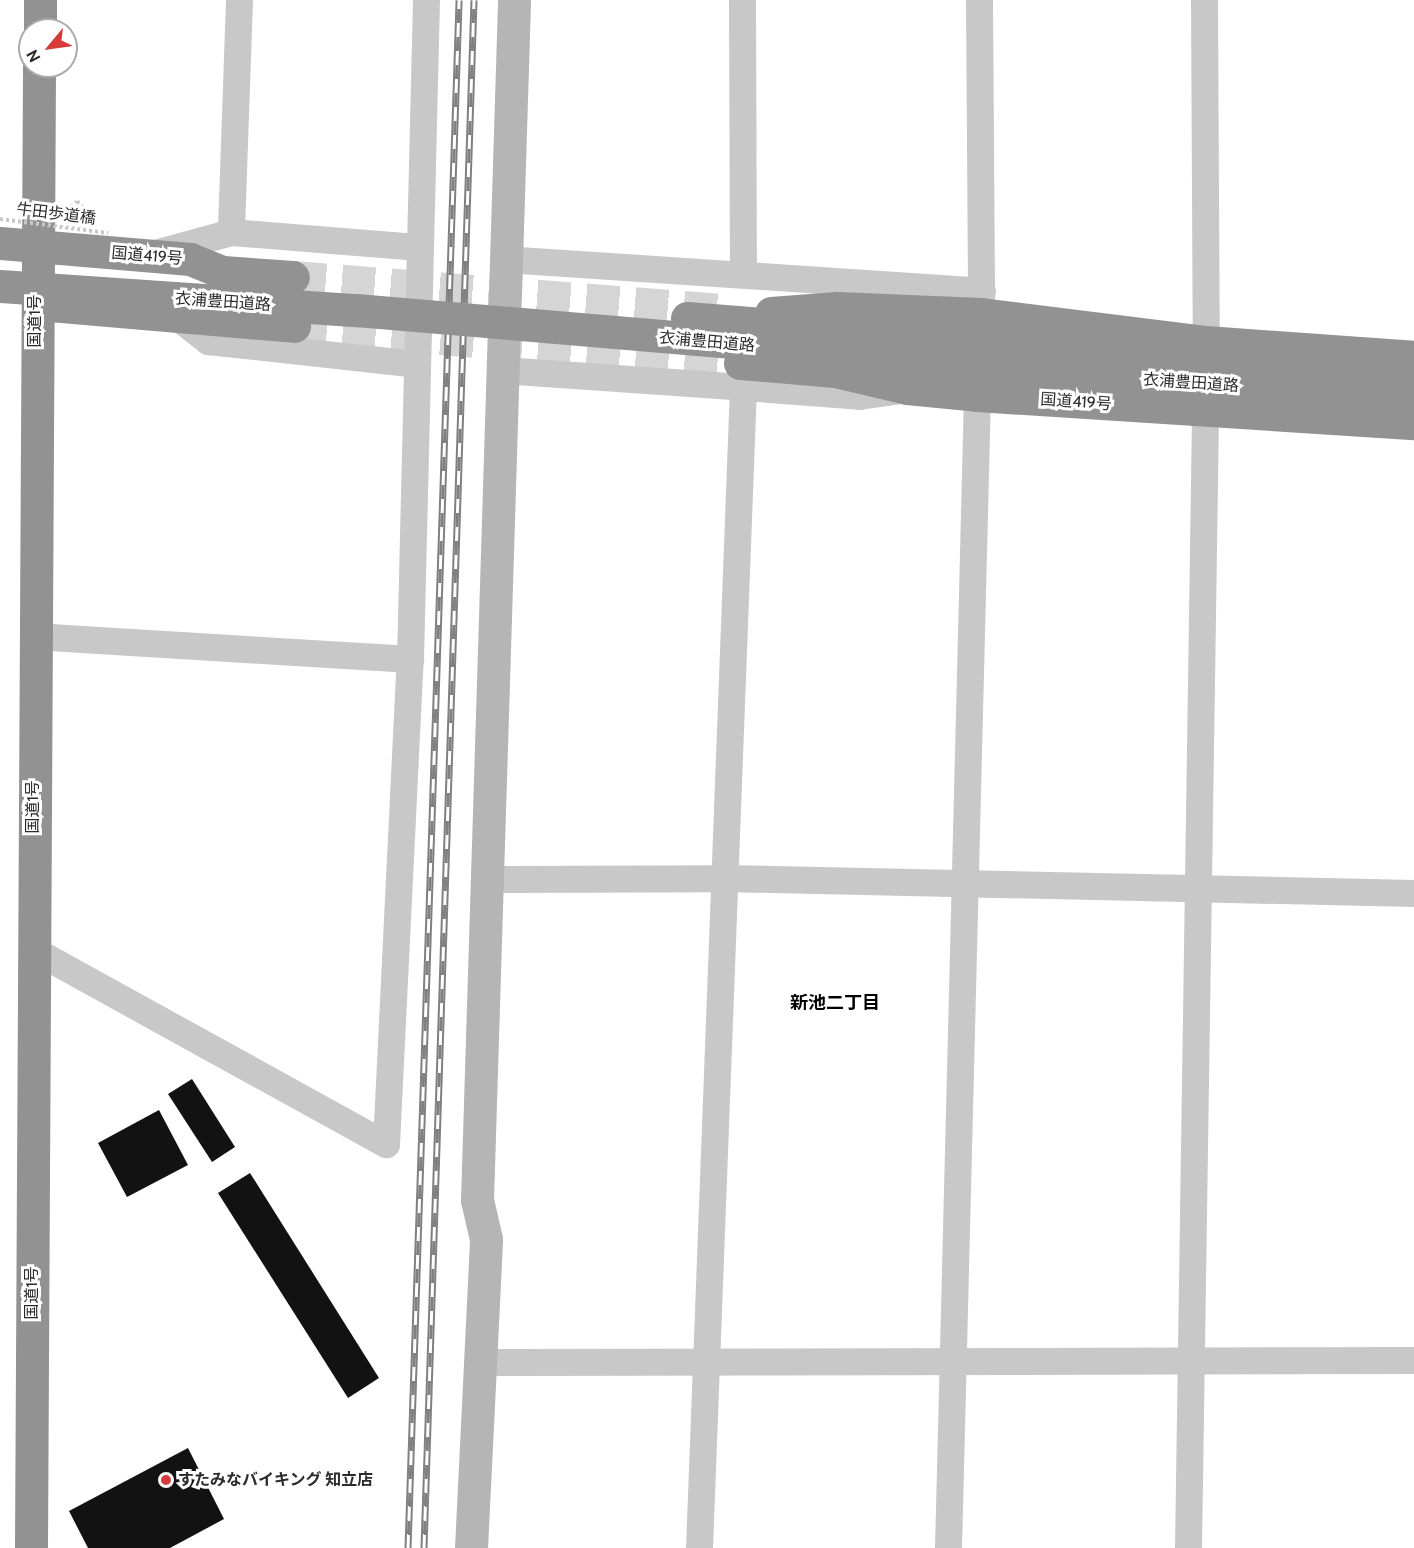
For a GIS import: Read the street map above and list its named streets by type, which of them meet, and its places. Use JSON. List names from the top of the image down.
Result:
{
  "streets": {
    "highway": ["国道419号", "衣浦豊田道路", "国道1号"],
    "path": ["牛田歩道橋"]
  },
  "crossings": [
    ["国道419号", "国道1号"]
  ],
  "districts": ["新池二丁目"],
  "places": ["すたみなバイキング 知立店"],
  "north": "bottom left"
}
